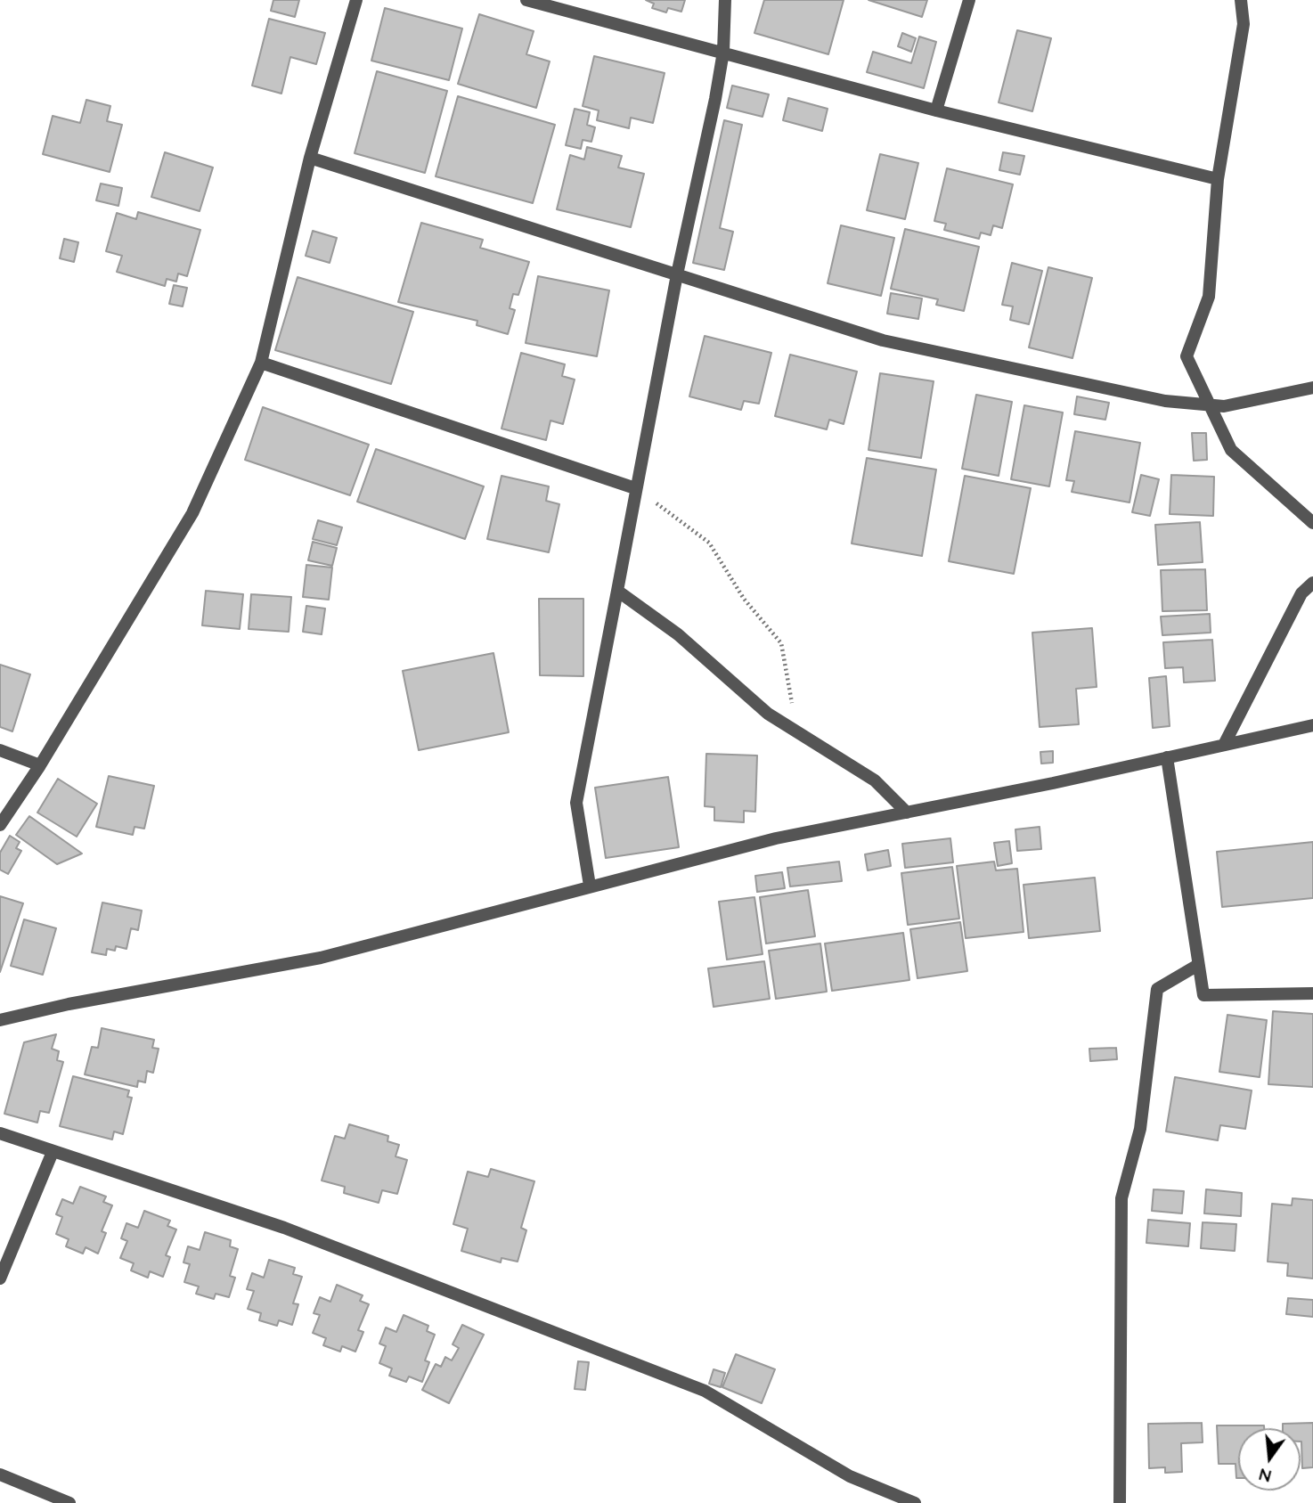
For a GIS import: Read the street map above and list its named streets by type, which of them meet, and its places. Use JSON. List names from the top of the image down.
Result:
{
  "north": "bottom"
}
